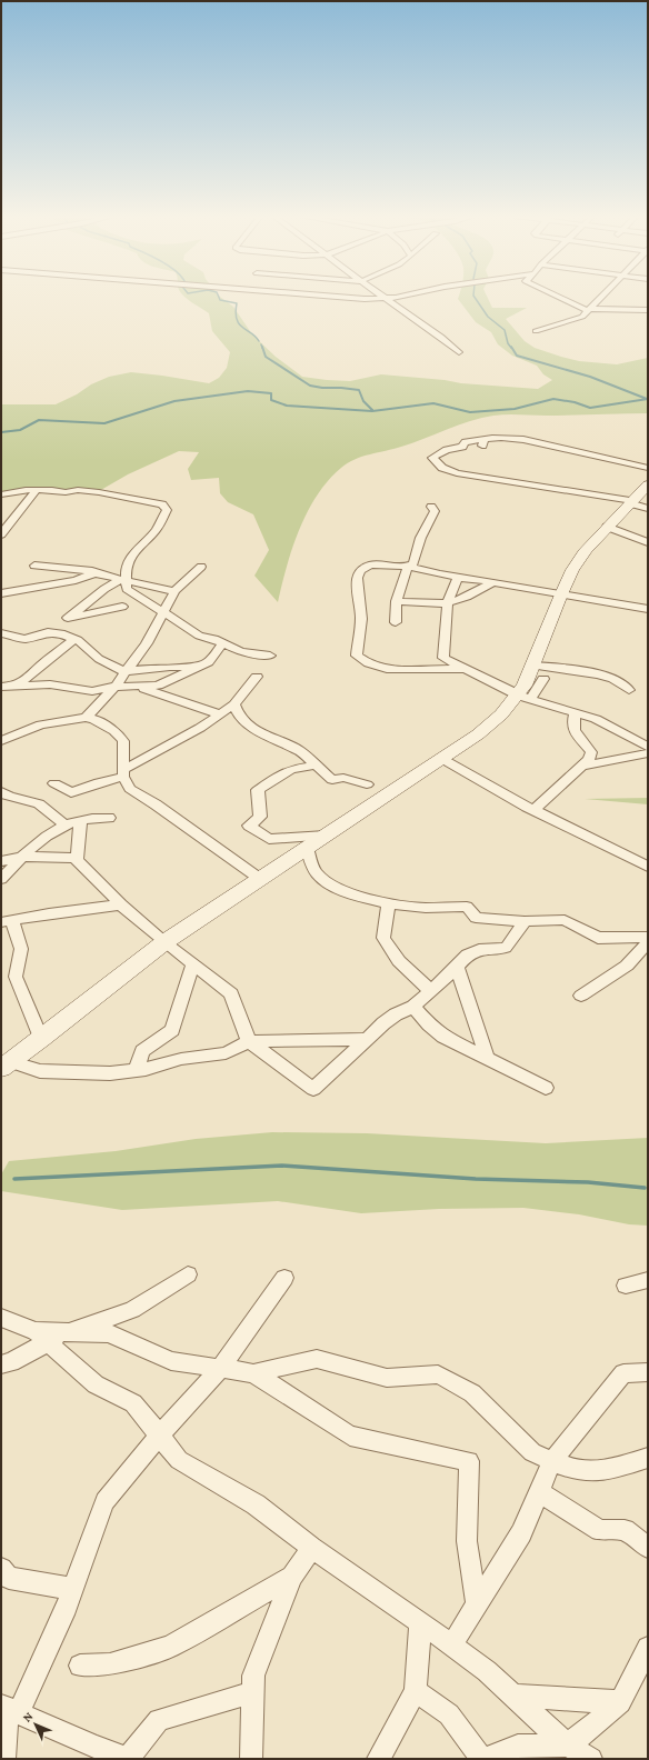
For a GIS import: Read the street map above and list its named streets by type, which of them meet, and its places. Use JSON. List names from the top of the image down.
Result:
{
  "north": "top left"
}
